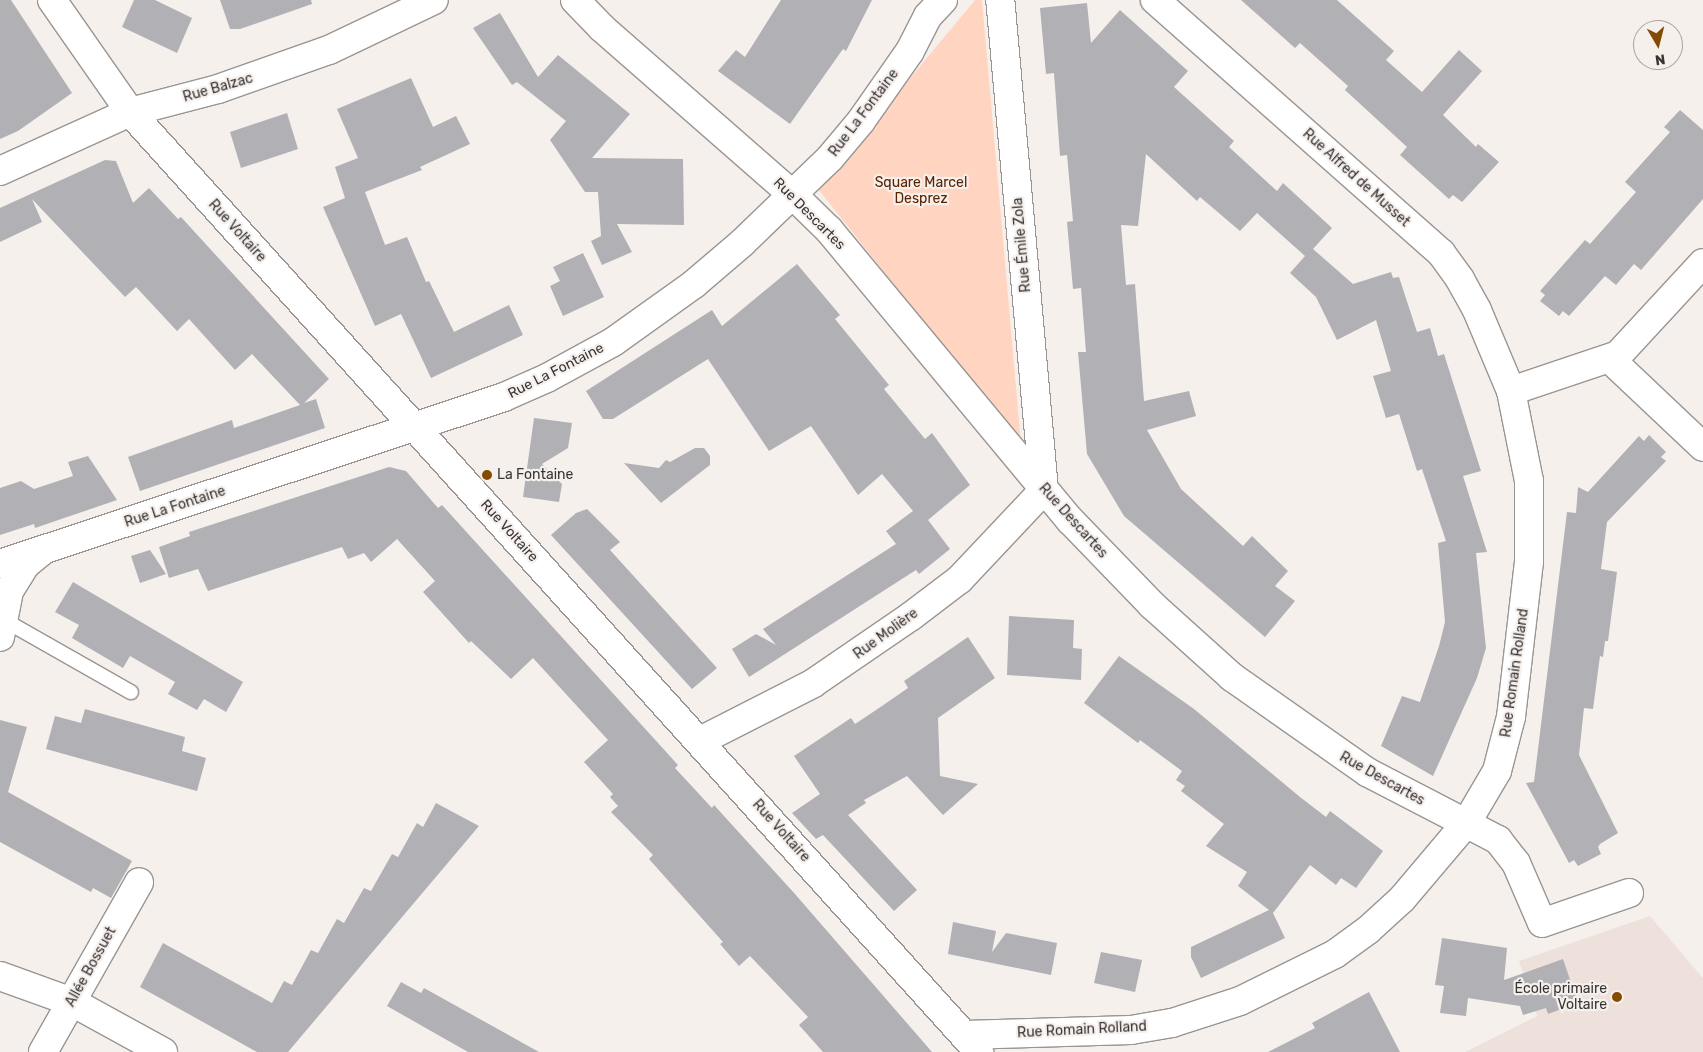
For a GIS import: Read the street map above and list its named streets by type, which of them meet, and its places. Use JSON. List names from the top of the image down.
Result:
{
  "streets": {
    "street": [
      "Rue Balzac",
      "Rue La Fontaine",
      "Rue Alfred de Musset",
      "Rue Descartes",
      "Rue Voltaire",
      "Rue Émile Zola",
      "Rue Molière",
      "Rue Romain Rolland",
      "Allée Bossuet"
    ]
  },
  "crossings": [
    ["Rue Balzac", "Rue Voltaire"],
    ["Rue La Fontaine", "Rue Descartes"],
    ["Rue La Fontaine", "Rue Voltaire"],
    ["Rue Alfred de Musset", "Rue Romain Rolland"],
    ["Rue Descartes", "Rue Émile Zola"],
    ["Rue Descartes", "Rue Molière"],
    ["Rue Descartes", "Rue Romain Rolland"],
    ["Rue Voltaire", "Rue Molière"],
    ["Rue Voltaire", "Rue Romain Rolland"],
    ["Rue Émile Zola", "Rue Molière"]
  ],
  "parks": ["Square Marcel Desprez"],
  "places": ["La Fontaine", "École primaire Voltaire"],
  "north": "bottom"
}
